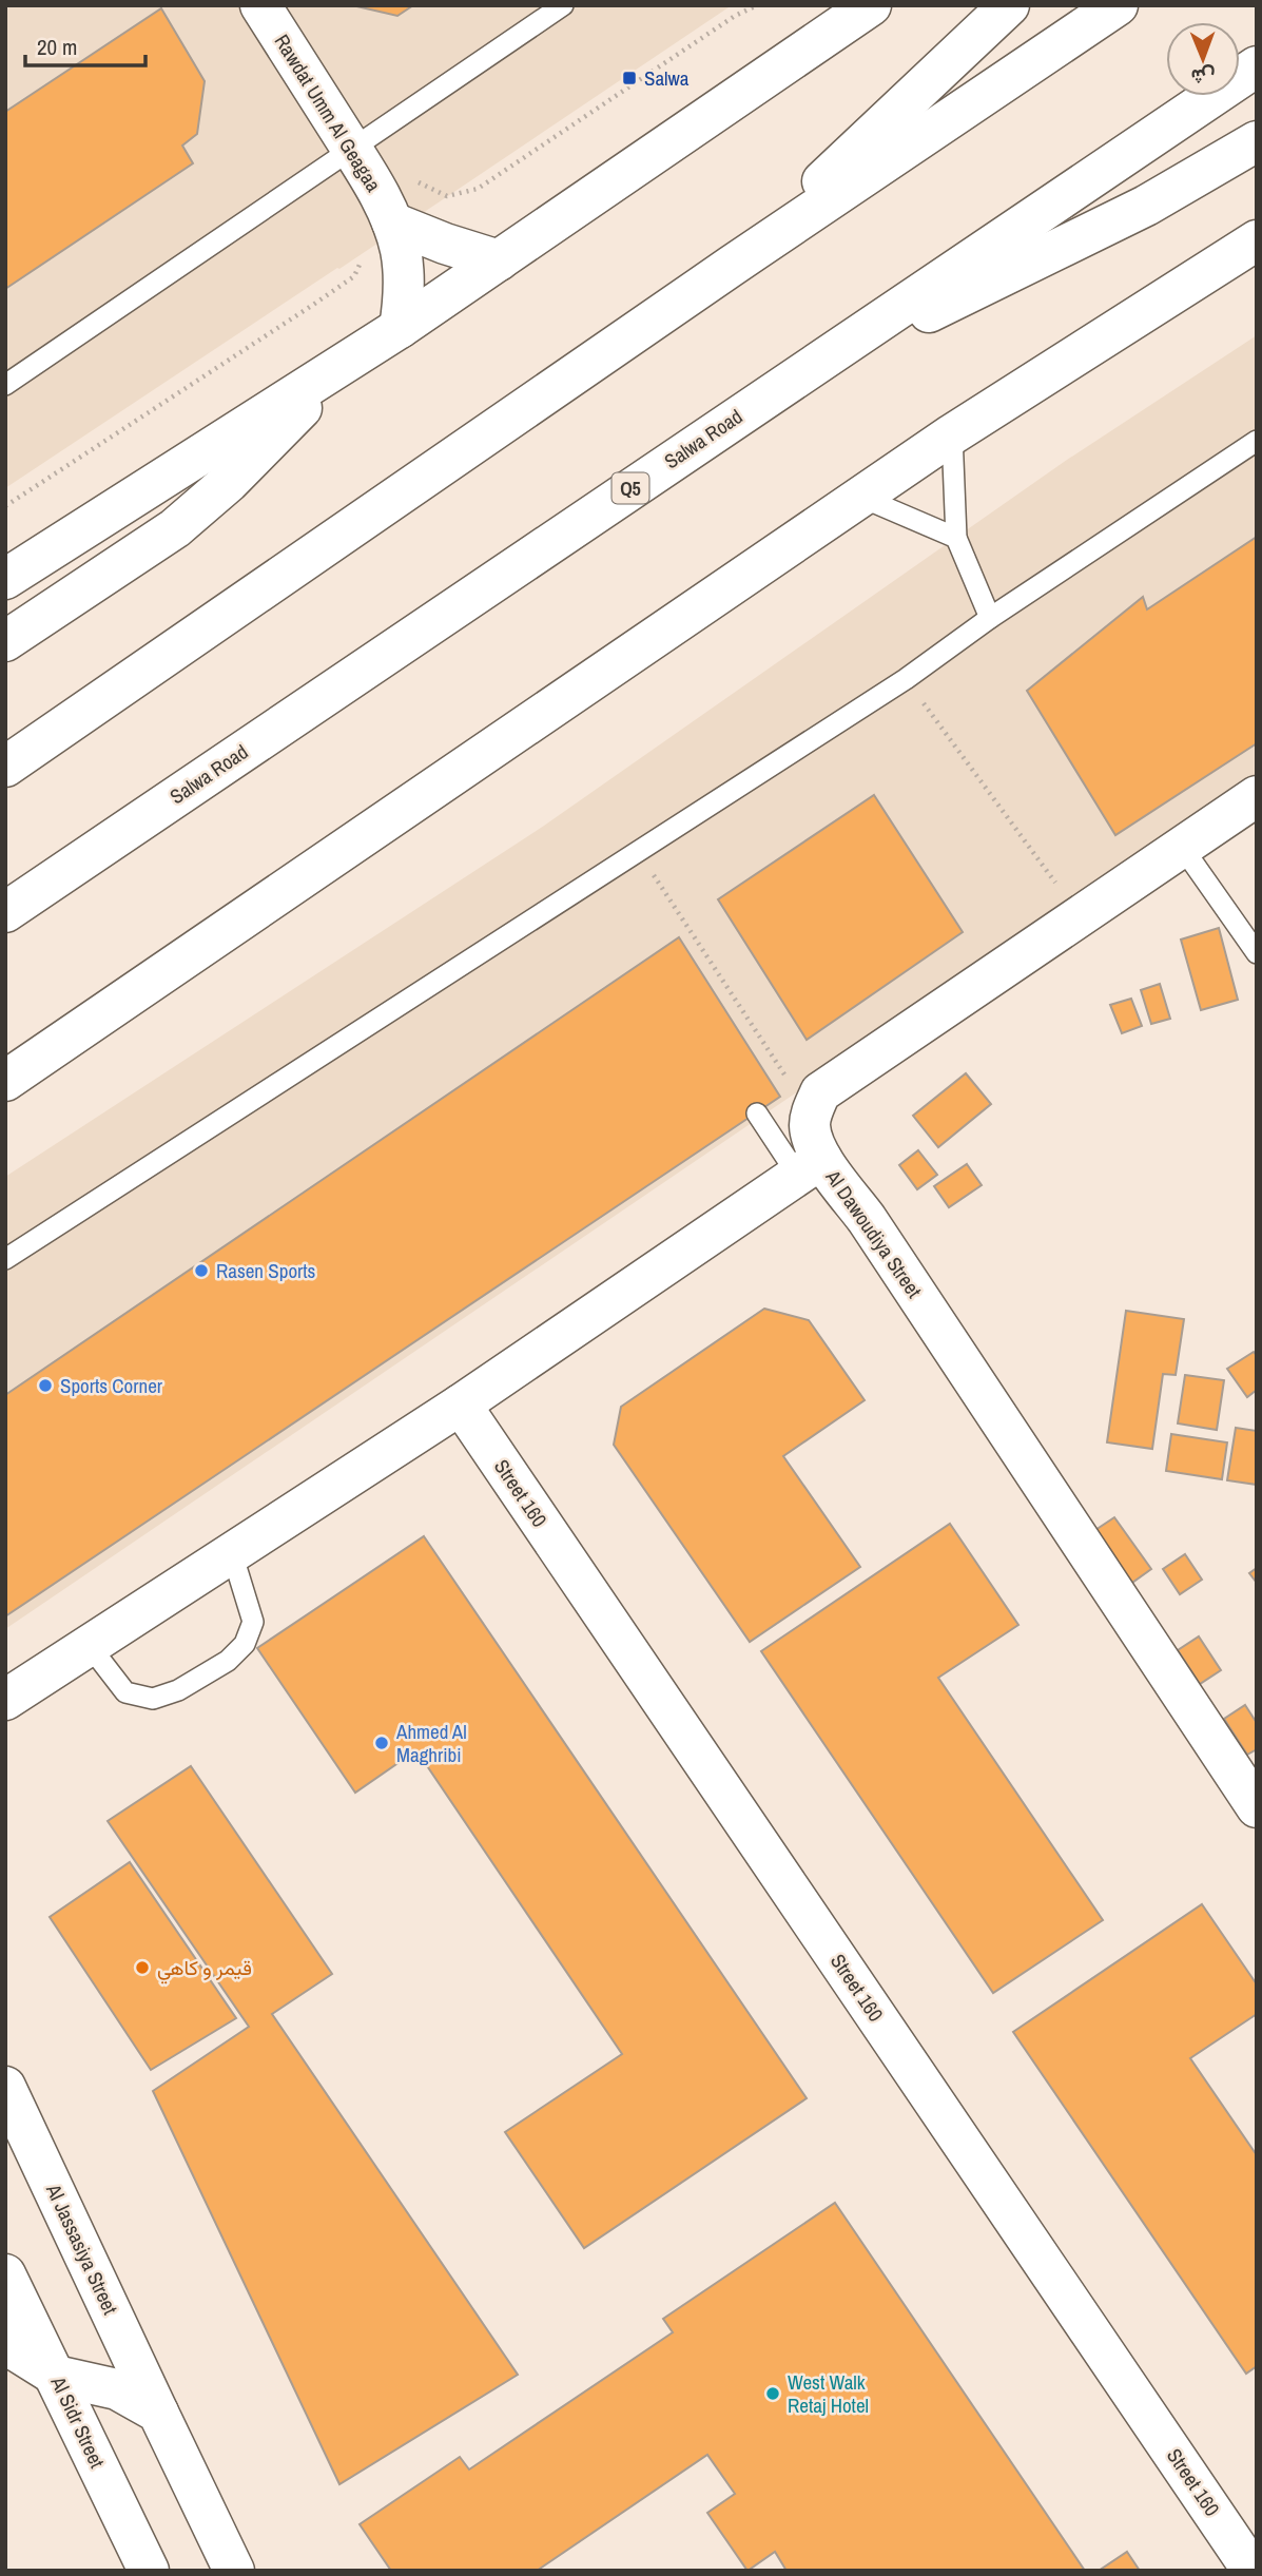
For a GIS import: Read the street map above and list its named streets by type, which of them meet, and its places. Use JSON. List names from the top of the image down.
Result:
{
  "streets": {
    "main road": [
      "Rawdat Umm Al Geagaa",
      "Salwa Road",
      "Q5",
      "Al Dawoudiya Street",
      "Street 160",
      "Al Jassasiya Street",
      "Al Sidr Street"
    ]
  },
  "places": {
    "transit": ["Salwa"],
    "other": [
      "Rasen Sports",
      "Sports Corner",
      "Ahmed Al Maghribi",
      "قيمر و كاهي",
      "West Walk Retaj Hotel"
    ]
  },
  "scale_bar": "20 m",
  "north": "bottom"
}
